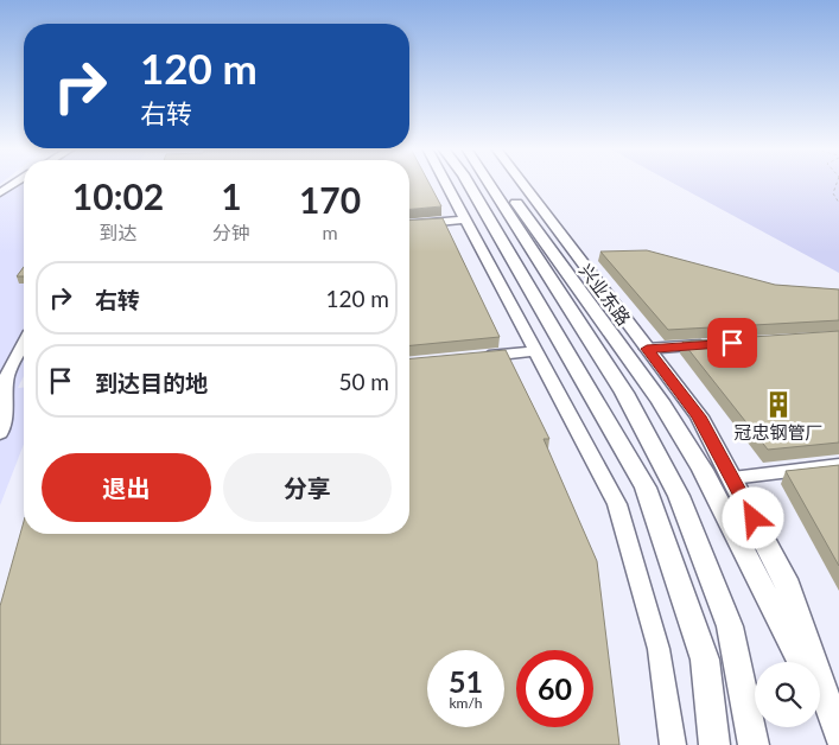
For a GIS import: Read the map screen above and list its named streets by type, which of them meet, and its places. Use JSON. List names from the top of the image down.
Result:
{
  "streets": {
    "main road": ["兴业东路"]
  },
  "places": {
    "building": ["冠忠钢管厂"]
  },
  "page": {
    "turn": ["120 m", "右转"],
    "eta": [
      "10:02",
      "到达",
      "1",
      "分钟",
      "170",
      "m"
    ],
    "list": [
      {
        "name": "右转",
        "value": "120 m"
      },
      {
        "name": "到达目的地",
        "value": "50 m"
      }
    ],
    "buttons": ["退出", "分享"],
    "speed": "51 km/h",
    "limit": "60"
  }
}
